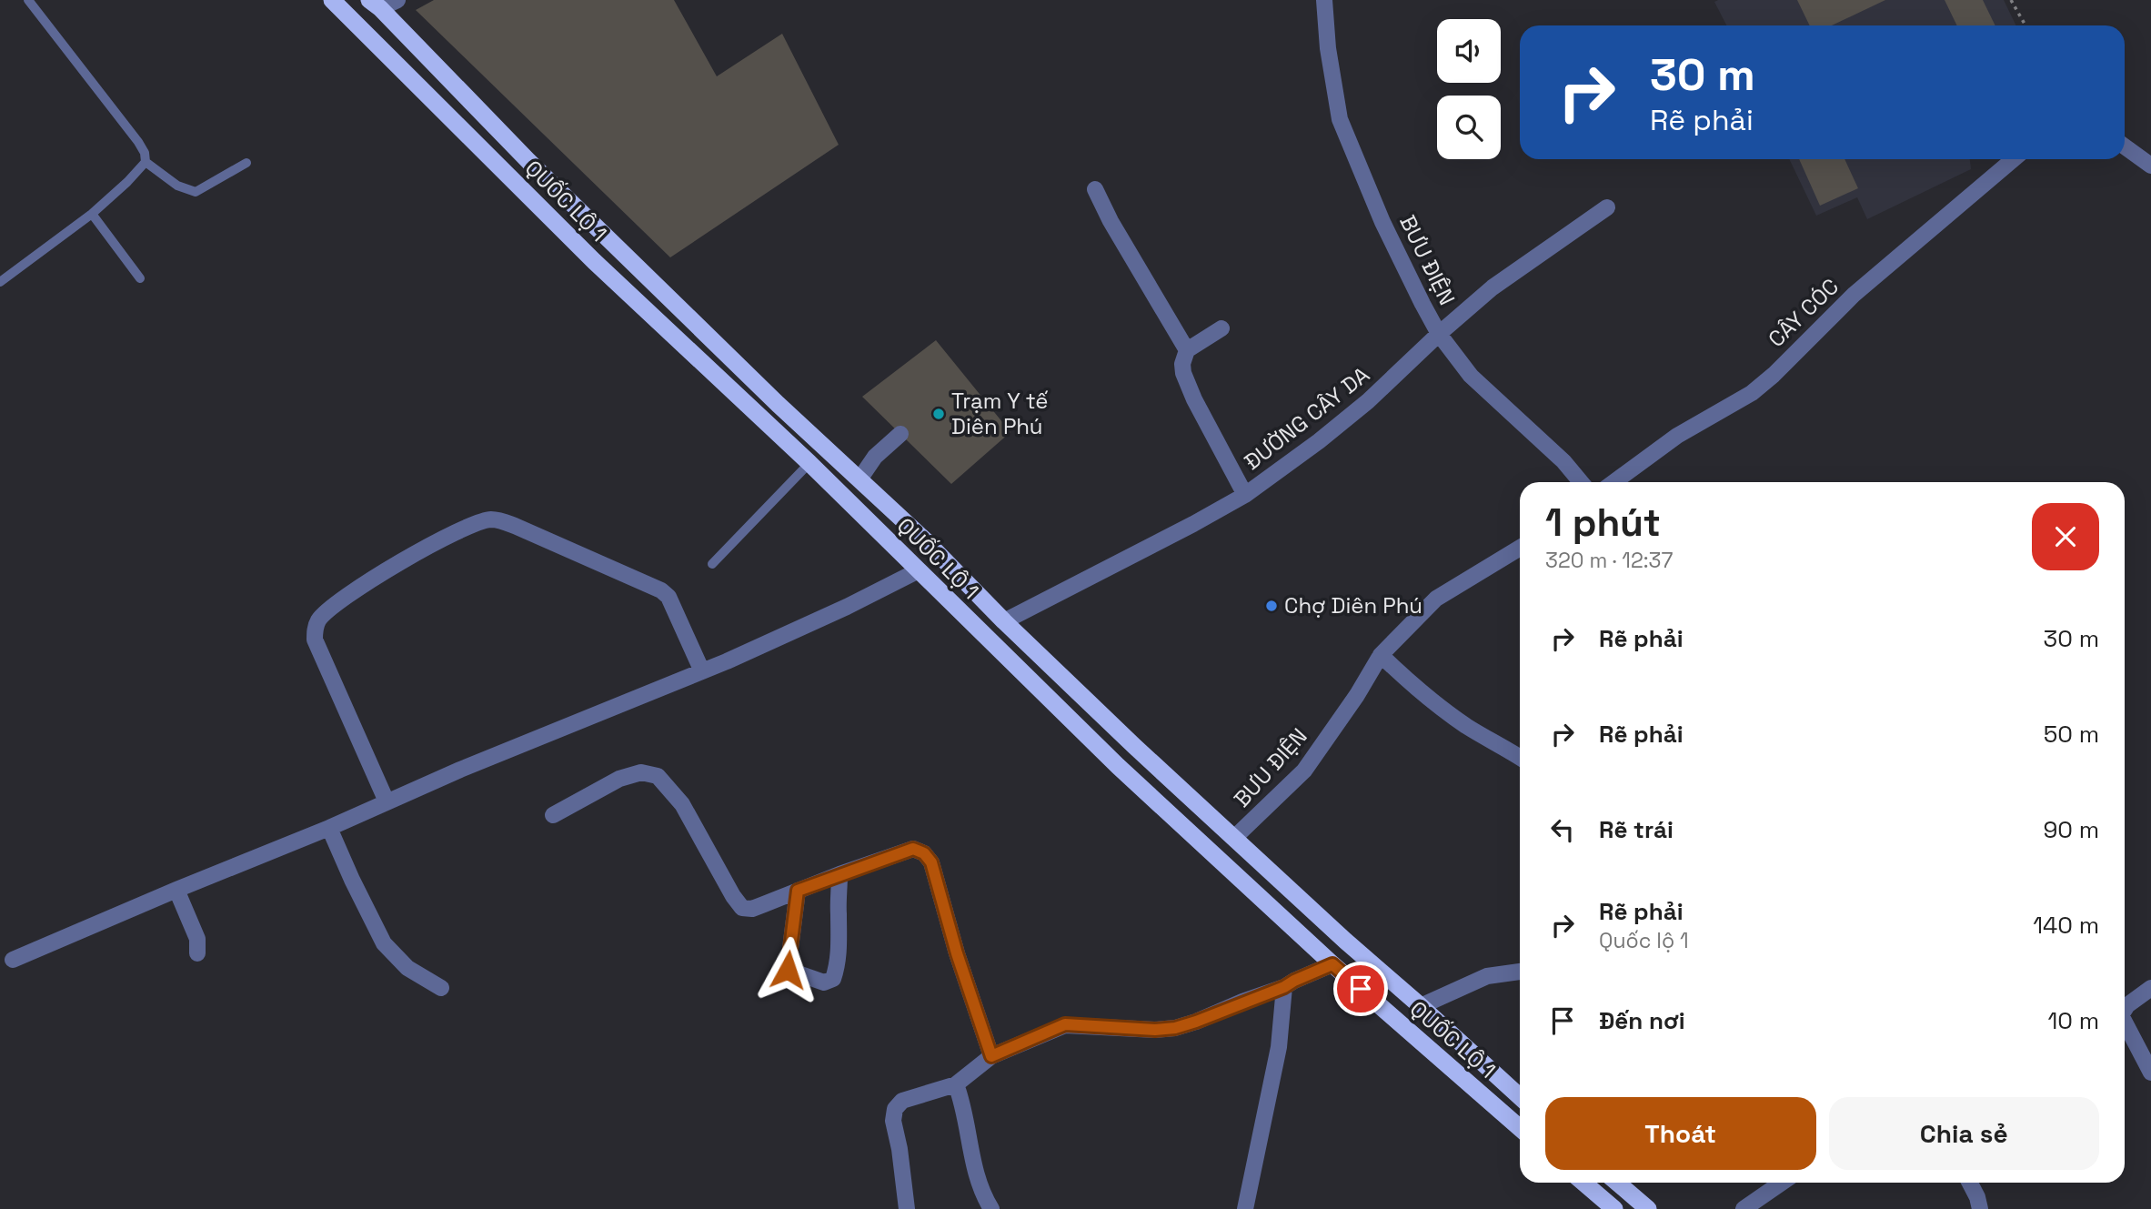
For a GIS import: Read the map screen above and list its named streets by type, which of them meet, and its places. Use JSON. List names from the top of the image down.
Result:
{
  "streets": {
    "highway": ["QUỐC LỘ 1"],
    "street": ["BƯU ĐIỆN", "CÂY CÓC", "ĐƯỜNG CÂY DA"]
  },
  "crossings": [
    ["QUỐC LỘ 1", "BƯU ĐIỆN"],
    ["QUỐC LỘ 1", "ĐƯỜNG CÂY DA"],
    ["BƯU ĐIỆN", "ĐƯỜNG CÂY DA"]
  ],
  "places": ["Trạm Y tế Diên Phú", "Chợ Diên Phú"],
  "page": {
    "turn": ["30 m", "Rẽ phải"],
    "heading": ["1 phút", "320 m · 12:37"],
    "list": [
      {
        "name": "Rẽ phải",
        "value": "30 m"
      },
      {
        "name": "Rẽ phải",
        "value": "50 m"
      },
      {
        "name": "Rẽ trái",
        "value": "90 m"
      },
      {
        "name": "Rẽ phải",
        "note": "Quốc lộ 1",
        "value": "140 m"
      },
      {
        "name": "Đến nơi",
        "value": "10 m"
      }
    ],
    "buttons": ["Thoát", "Chia sẻ"]
  }
}
